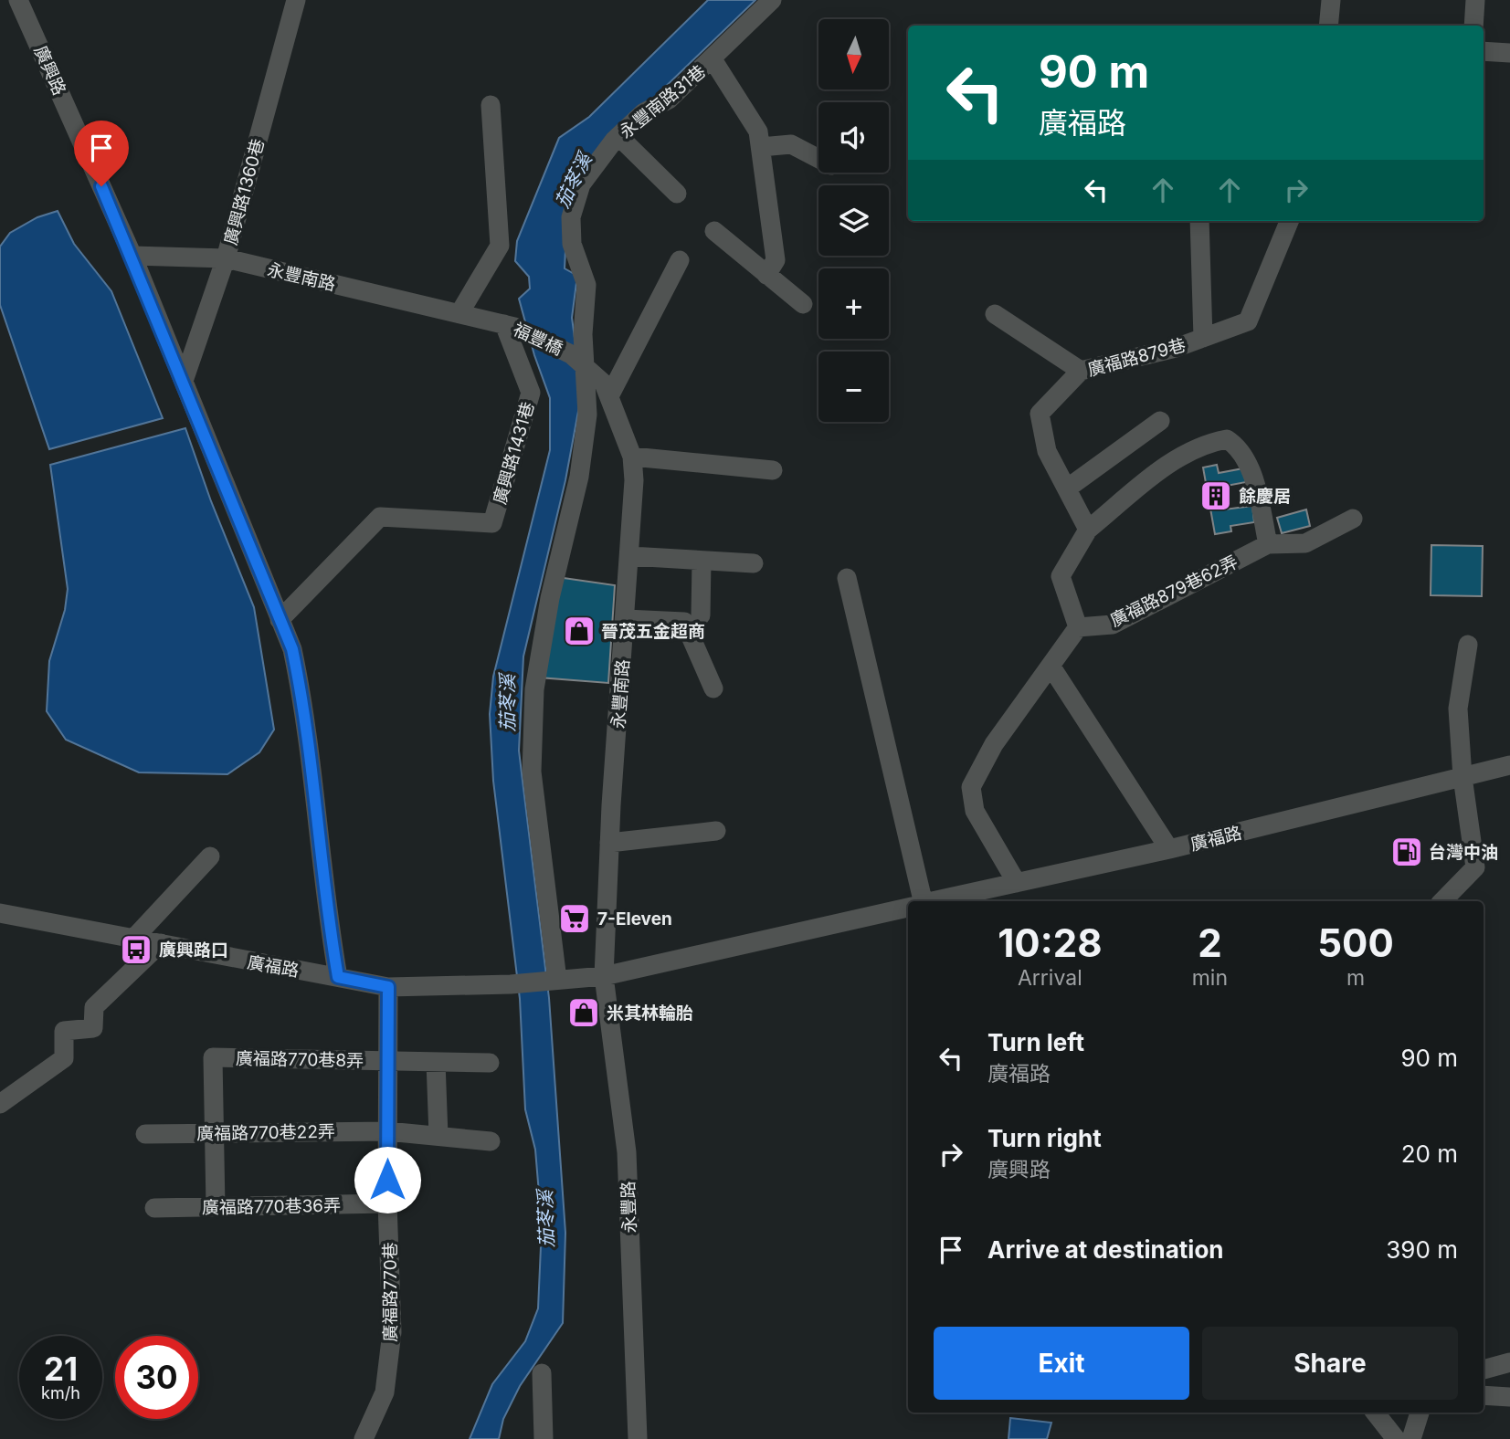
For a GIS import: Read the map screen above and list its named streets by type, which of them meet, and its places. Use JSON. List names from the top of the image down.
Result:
{
  "streets": {
    "street": [
      "廣興路",
      "永豐南路31巷",
      "廣興路1360巷",
      "永豐南路",
      "福豐橋",
      "廣福路879巷",
      "廣興路1431巷",
      "廣福路879巷62弄",
      "廣福路",
      "廣福路770巷8弄",
      "廣福路770巷22弄",
      "廣福路770巷36弄",
      "永豐路",
      "廣福路770巷"
    ]
  },
  "crossings": [
    ["廣興路", "廣興路1360巷"],
    ["廣興路", "永豐南路"],
    ["廣興路", "廣興路1431巷"],
    ["廣興路", "廣福路"],
    ["永豐南路31巷", "永豐南路"],
    ["永豐南路31巷", "福豐橋"],
    ["永豐南路31巷", "廣福路"],
    ["廣興路1360巷", "永豐南路"],
    ["永豐南路", "福豐橋"],
    ["永豐南路", "廣興路1431巷"],
    ["永豐南路", "永豐路"],
    ["福豐橋", "廣興路1431巷"],
    ["廣福路", "廣福路770巷"],
    ["廣福路770巷8弄", "廣福路770巷22弄"],
    ["廣福路770巷8弄", "廣福路770巷"],
    ["廣福路770巷22弄", "廣福路770巷"],
    ["廣福路770巷36弄", "廣福路770巷"]
  ],
  "water": ["茄苳溪"],
  "places": {
    "building": ["餘慶居"],
    "shop": ["晉茂五金超商", "米其林輪胎"],
    "fuel station": ["台灣中油"],
    "supermarket": ["7-Eleven"],
    "bus stop": ["廣興路口"]
  },
  "north": "bottom",
  "page": {
    "map_buttons": ["+", "−"],
    "turn": ["90 m", "廣福路"],
    "eta": [
      "10:28",
      "Arrival",
      "2",
      "min",
      "500",
      "m"
    ],
    "list": [
      {
        "name": "Turn left",
        "note": "廣福路",
        "value": "90 m"
      },
      {
        "name": "Turn right",
        "note": "廣興路",
        "value": "20 m"
      },
      {
        "name": "Arrive at destination",
        "value": "390 m"
      }
    ],
    "buttons": ["Exit", "Share"],
    "speed": "21 km/h",
    "limit": "30"
  }
}
